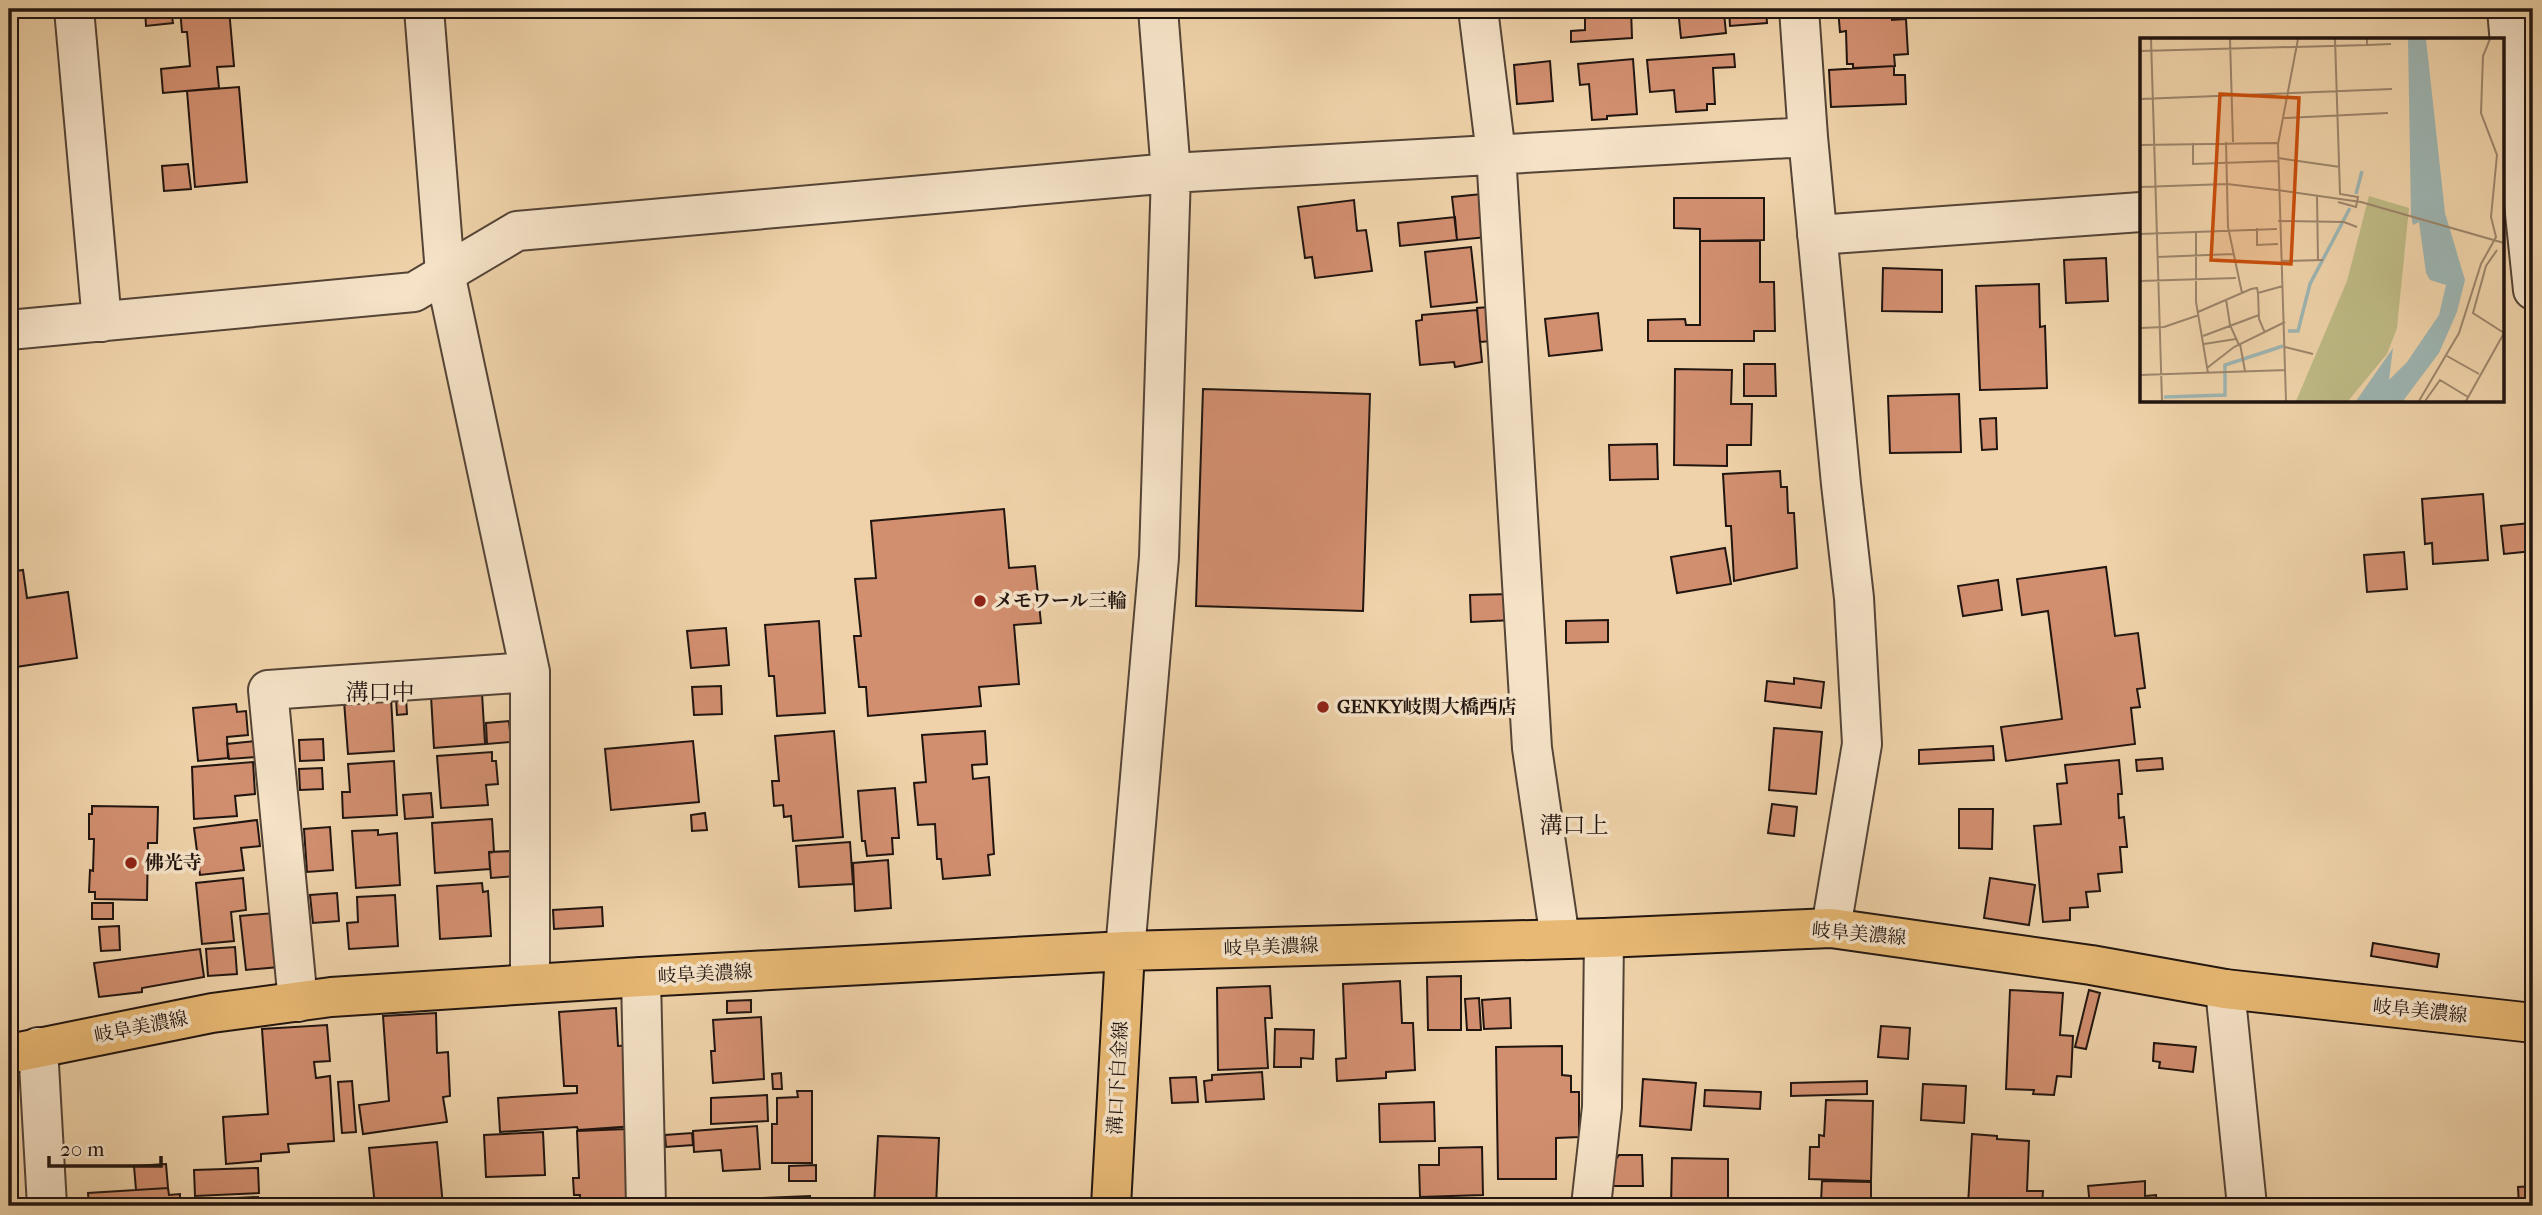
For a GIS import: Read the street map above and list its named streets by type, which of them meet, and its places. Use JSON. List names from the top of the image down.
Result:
{
  "streets": {
    "main road": ["岐阜美濃線", "溝口下白金線"]
  },
  "crossings": [
    ["岐阜美濃線", "溝口下白金線"]
  ],
  "districts": ["溝口中", "溝口上"],
  "places": ["メモワール三輪", "GENKY岐関大橋西店", "佛光寺"],
  "scale_bar": "20 m"
}
